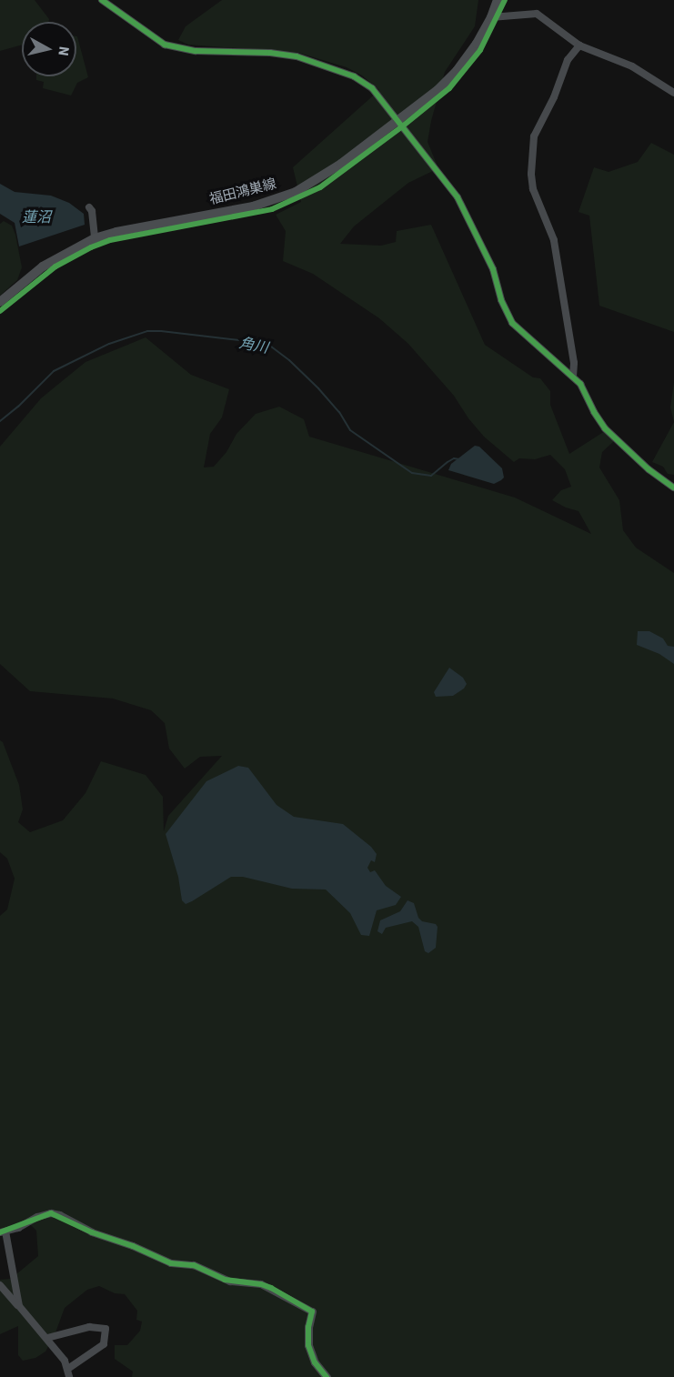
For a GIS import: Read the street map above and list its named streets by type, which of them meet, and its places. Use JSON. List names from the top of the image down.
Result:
{
  "streets": {
    "main road": ["福田鴻巣線"]
  },
  "water": ["蓮沼", "角川"],
  "north": "right"
}
